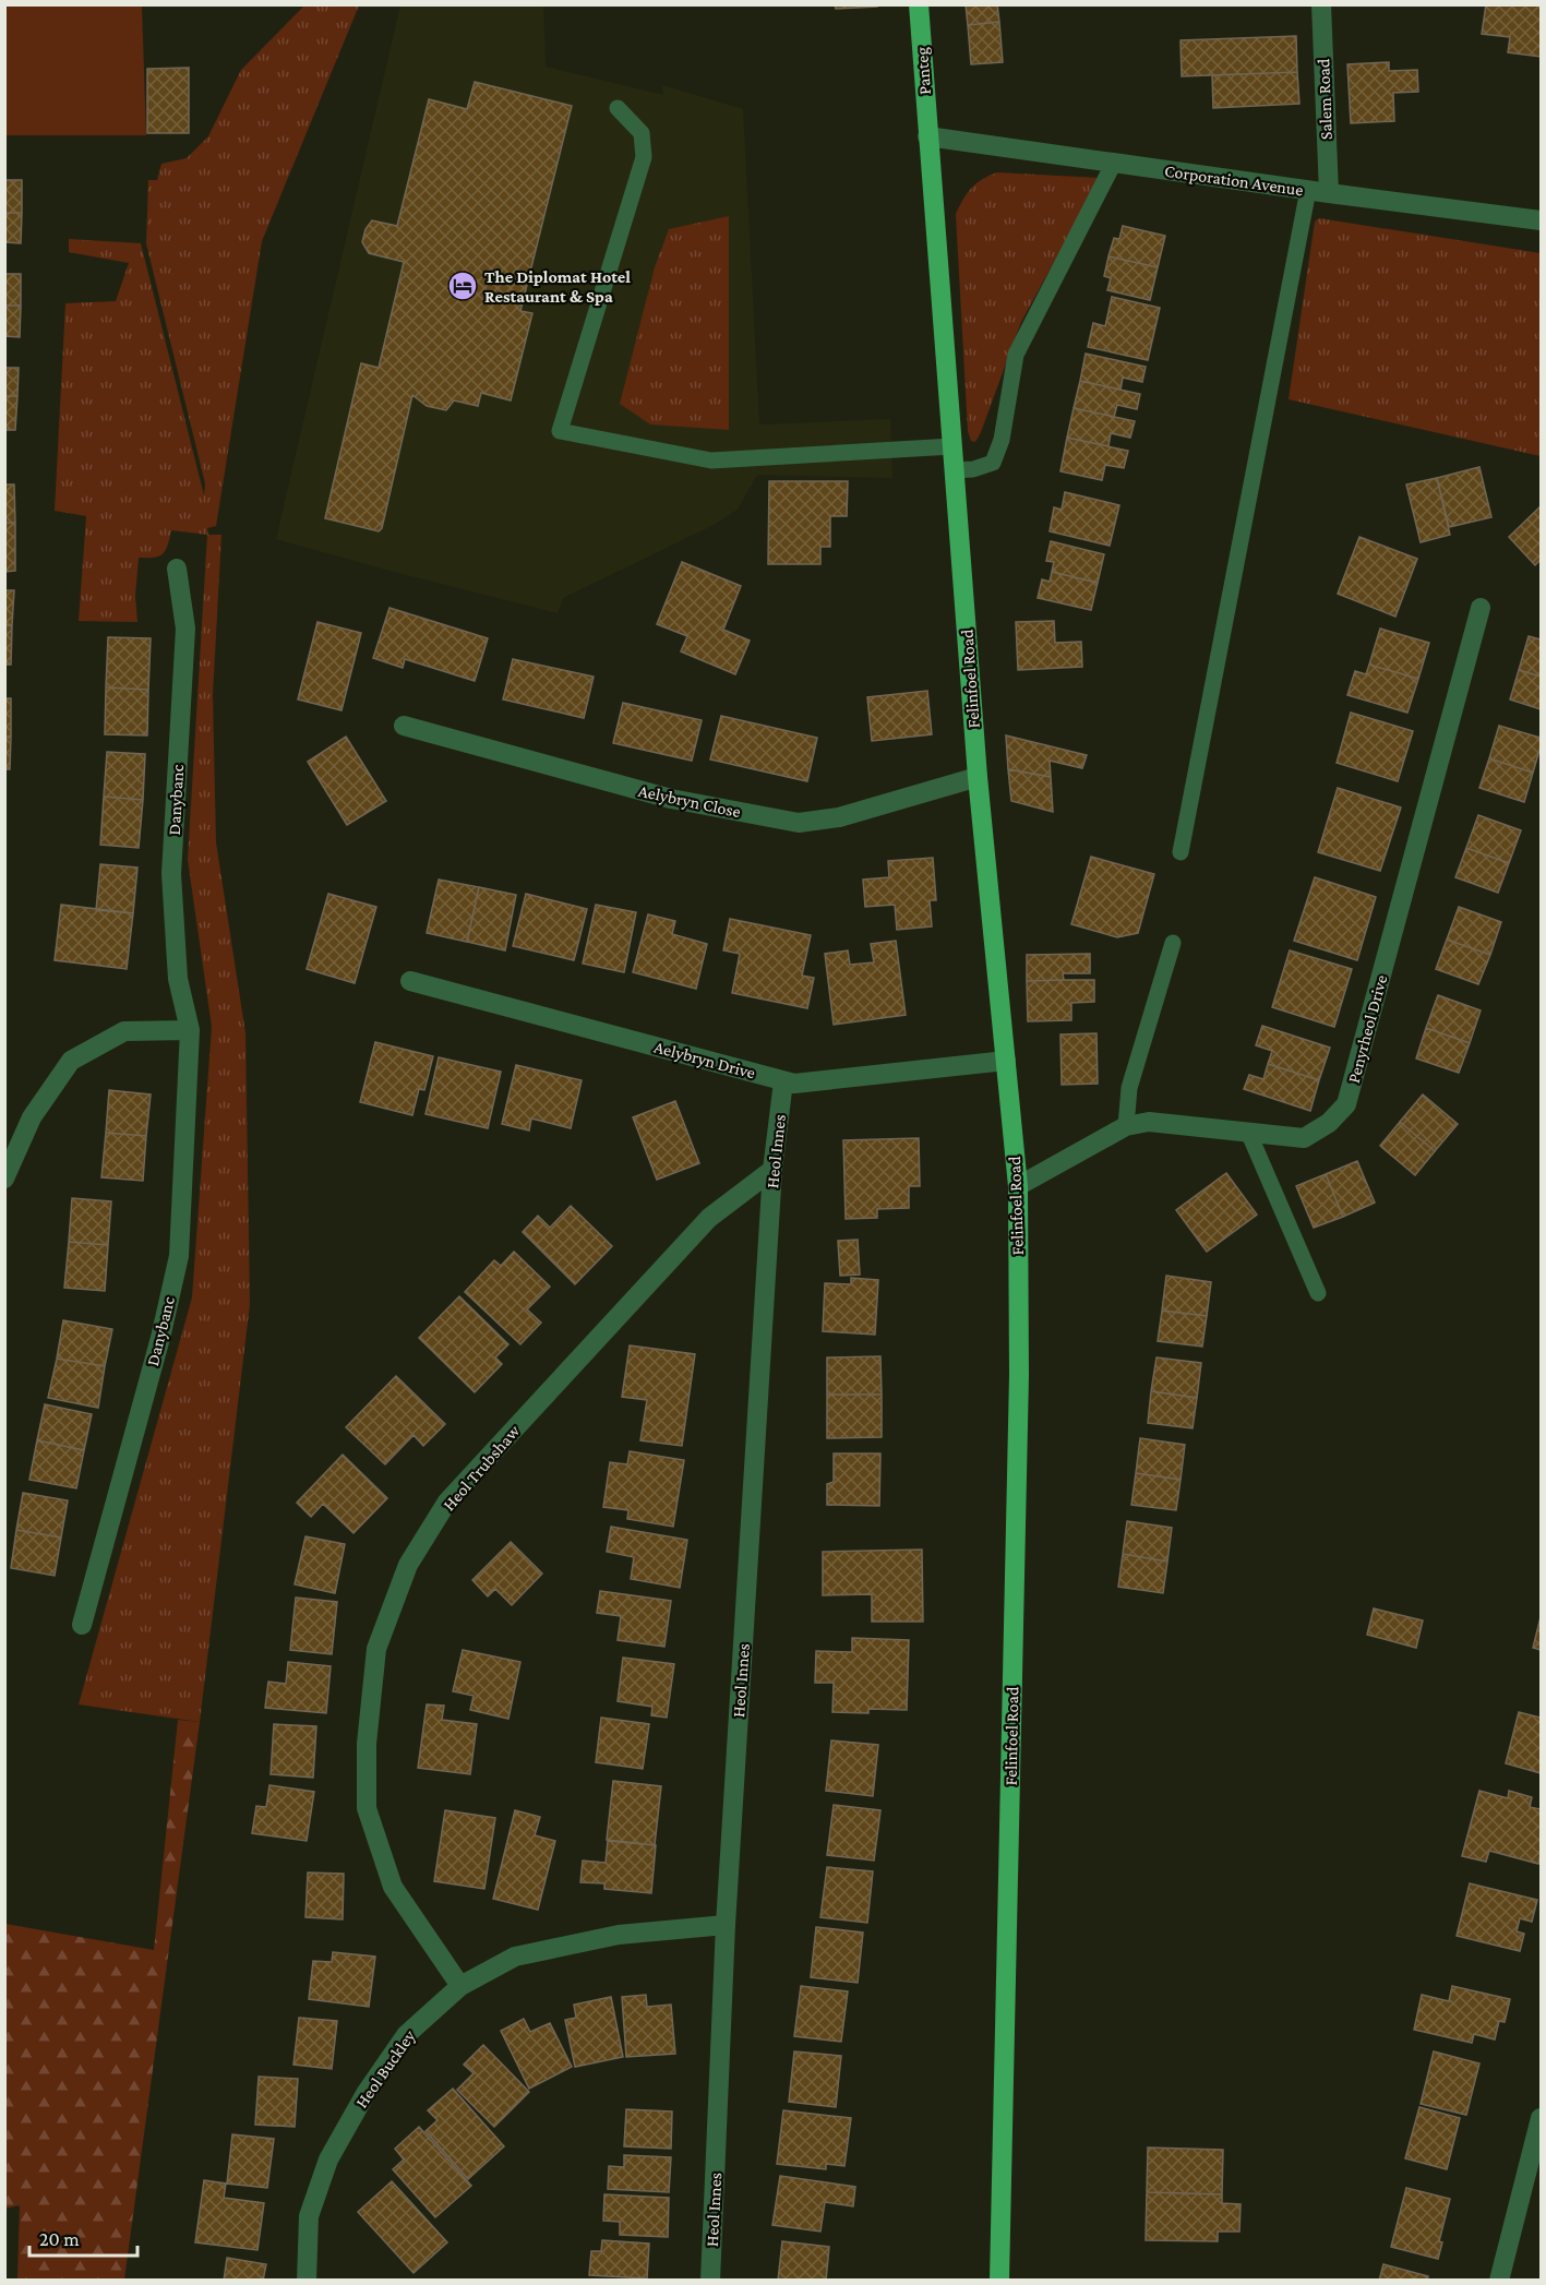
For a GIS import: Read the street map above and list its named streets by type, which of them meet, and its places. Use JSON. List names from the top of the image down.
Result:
{
  "streets": {
    "main road": ["Panteg", "Felinfoel Road"],
    "street": [
      "Salem Road",
      "Corporation Avenue",
      "Danybanc",
      "Aelybryn Close",
      "Penyrheol Drive",
      "Aelybryn Drive",
      "Heol Innes",
      "Heol Trubshaw",
      "Heol Buckley"
    ]
  },
  "crossings": [
    ["Panteg", "Corporation Avenue"],
    ["Panteg", "Felinfoel Road"],
    ["Salem Road", "Corporation Avenue"],
    ["Corporation Avenue", "Felinfoel Road"],
    ["Felinfoel Road", "Aelybryn Close"],
    ["Felinfoel Road", "Penyrheol Drive"],
    ["Felinfoel Road", "Aelybryn Drive"],
    ["Aelybryn Drive", "Heol Innes"],
    ["Heol Innes", "Heol Trubshaw"],
    ["Heol Innes", "Heol Buckley"],
    ["Heol Trubshaw", "Heol Buckley"]
  ],
  "places": {
    "hotel": ["The Diplomat Hotel Restaurant & Spa"]
  },
  "scale_bar": "20 m"
}
